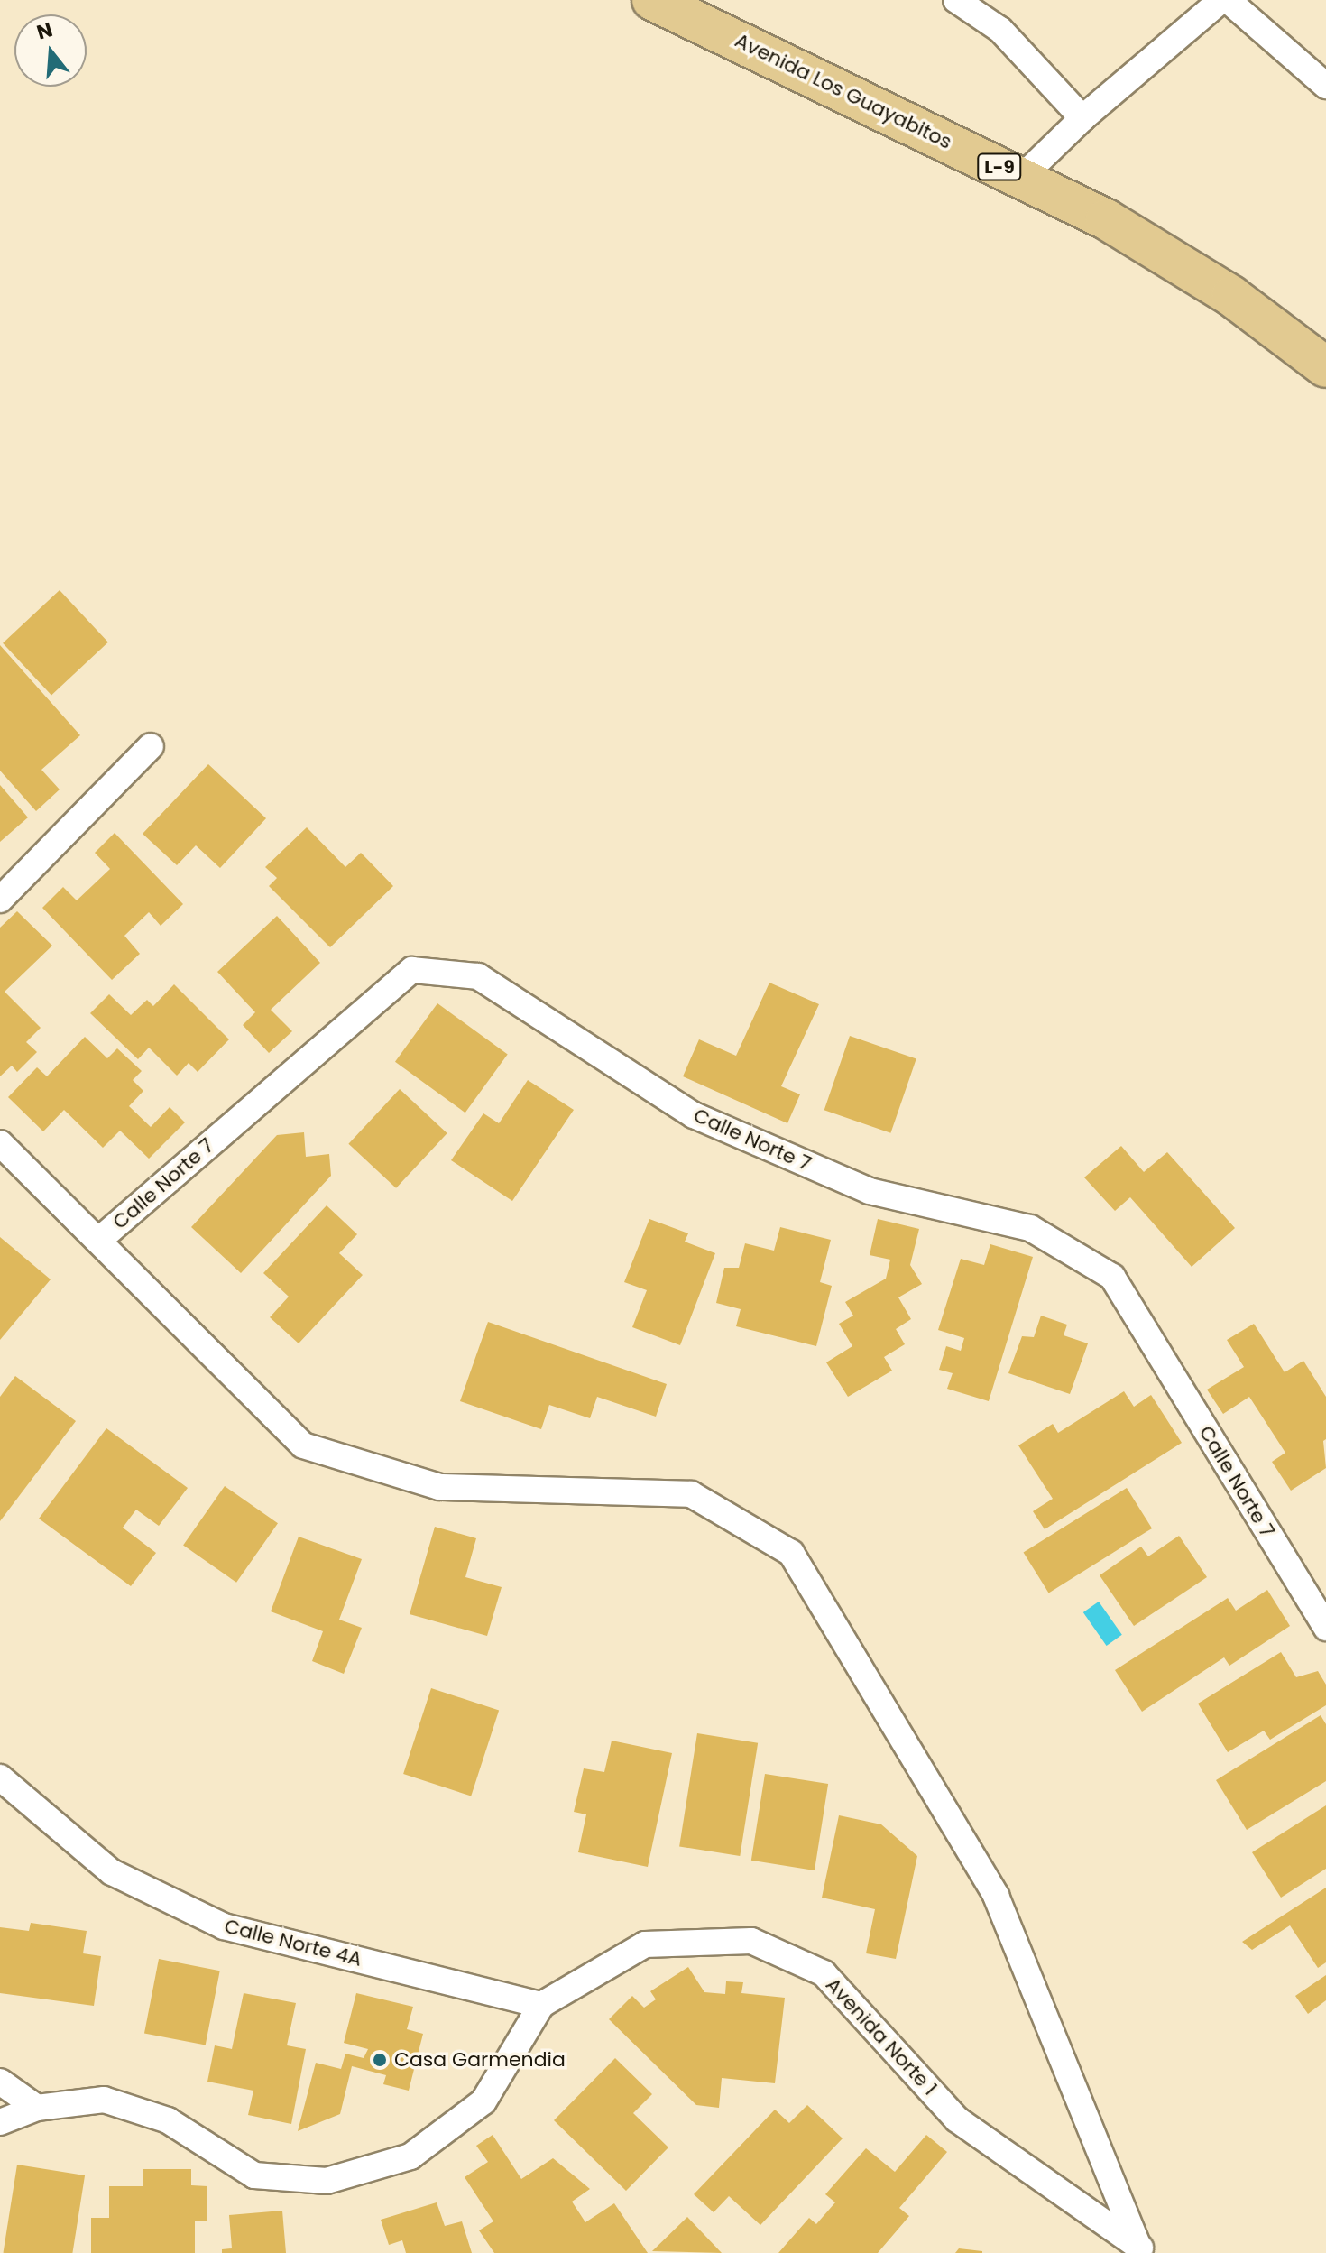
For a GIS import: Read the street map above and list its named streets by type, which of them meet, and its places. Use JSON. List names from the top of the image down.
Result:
{
  "streets": {
    "main road": ["Avenida Los Guayabitos", "L-9"],
    "street": ["Calle Norte 7", "Calle Norte 4A", "Avenida Norte 1"]
  },
  "crossings": [
    ["Calle Norte 4A", "Avenida Norte 1"]
  ],
  "places": ["Casa Garmendia"],
  "north": "top"
}
